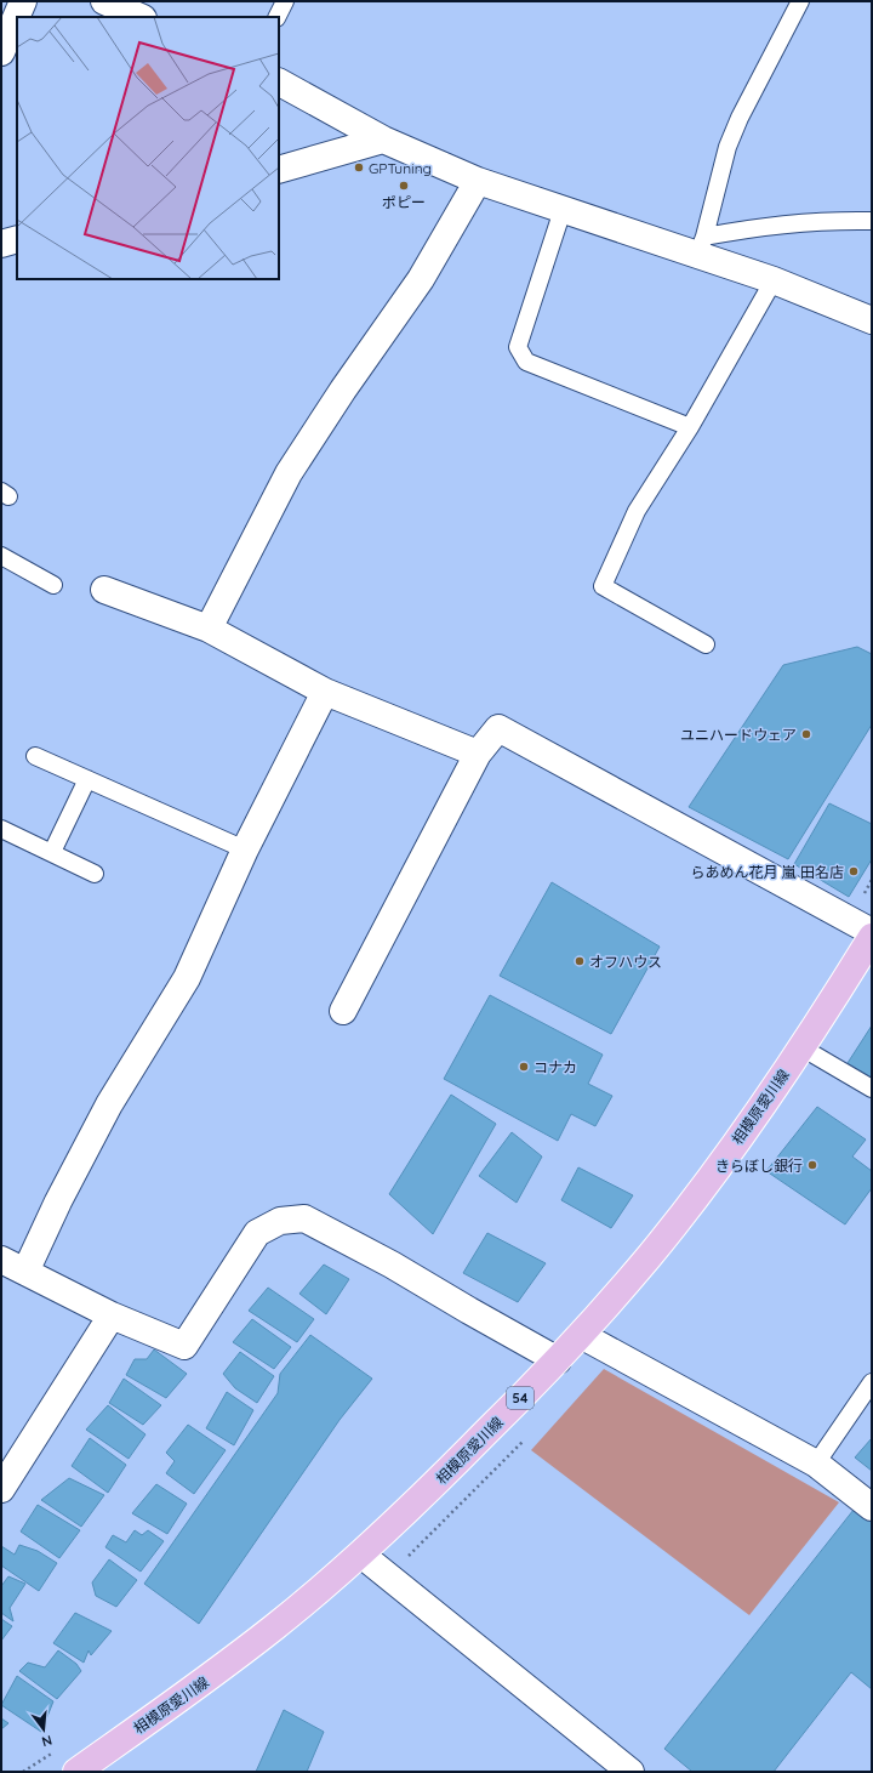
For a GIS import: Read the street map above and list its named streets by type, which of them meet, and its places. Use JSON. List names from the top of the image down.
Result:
{
  "streets": {
    "main road": ["相模原愛川線", "54"]
  },
  "places": [
    "GPTuning",
    "ポピー",
    "ユニハードウェア",
    "らあめん花月 嵐 田名店",
    "オフハウス",
    "コナカ",
    "きらぼし銀行"
  ],
  "north": "bottom"
}
